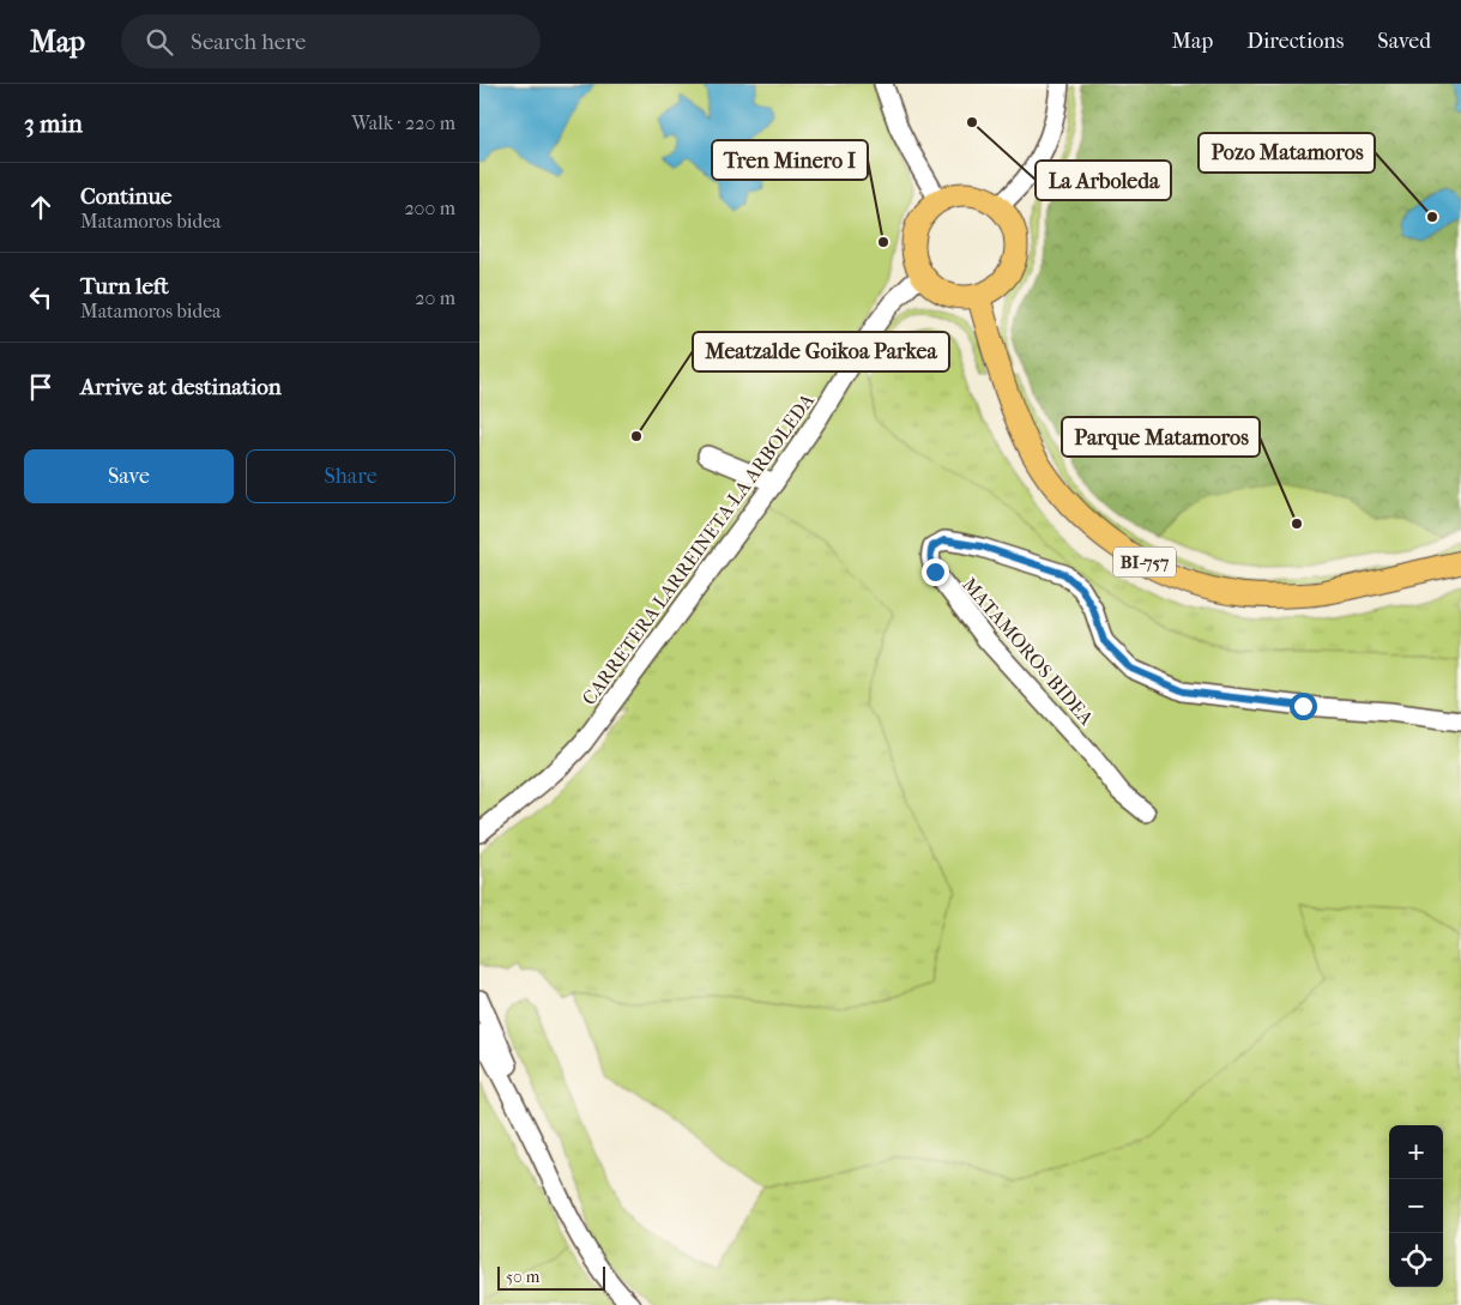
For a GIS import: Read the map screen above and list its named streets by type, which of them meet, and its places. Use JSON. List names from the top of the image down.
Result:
{
  "streets": {
    "main road": ["BI-757"],
    "street": ["CARRETERA LARREINETA-LA ARBOLEDA", "MATAMOROS BIDEA"]
  },
  "crossings": [
    ["CARRETERA LARREINETA-LA ARBOLEDA", "BI-757"]
  ],
  "places": [
    "La Arboleda",
    "Pozo Matamoros",
    "Tren Minero I",
    "Meatzalde Goikoa Parkea",
    "Parque Matamoros"
  ],
  "scale_bar": "50 m",
  "page": {
    "header": "Map",
    "search": "Search here",
    "nav": ["Map", "Directions", "Saved"],
    "heading": ["3 min", "Walk · 220 m"],
    "list": [
      ["Continue", "Matamoros bidea", "200 m"],
      ["Turn left", "Matamoros bidea", "20 m"],
      "Arrive at destination"
    ],
    "buttons": ["Save", "Share"],
    "map_buttons": ["+", "−"],
    "scale": "50 m"
  }
}
